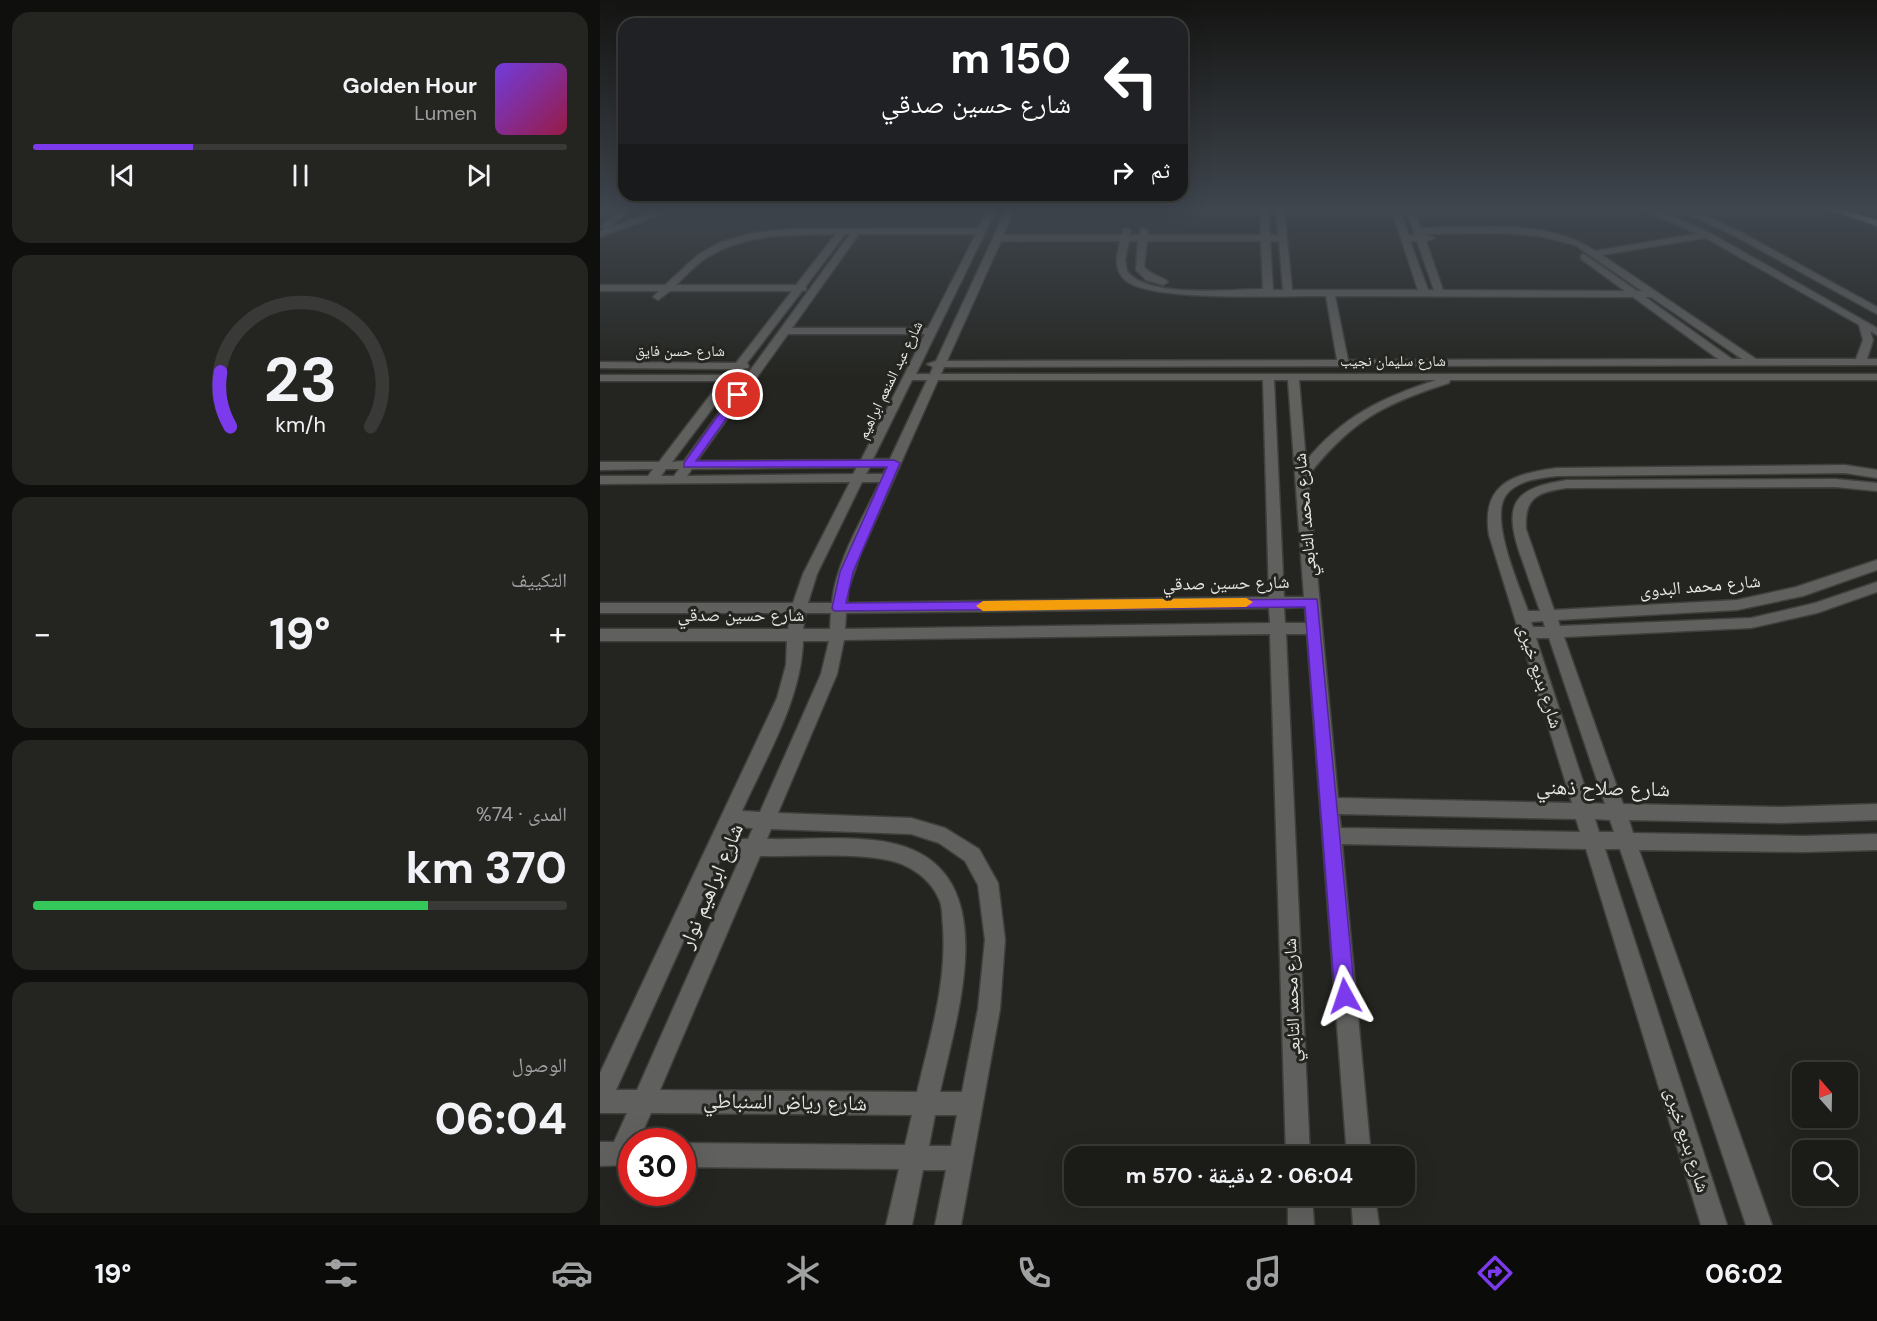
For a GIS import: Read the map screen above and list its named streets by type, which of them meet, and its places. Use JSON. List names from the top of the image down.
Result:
{
  "streets": {
    "street": [
      "شارع حسن فايق",
      "شارع سليمان نجيب",
      "شارع عبد المنعم ابراهيم",
      "شارع محمد التابعي",
      "شارع حسين صدقي",
      "شارع محمد البدوى",
      "شارع بديع خيرى",
      "شارع صلاح ذهني",
      "شارع ابراهيم نوار",
      "شارع رياض السنباطي"
    ]
  },
  "crossings": [
    ["شارع سليمان نجيب", "شارع عبد المنعم ابراهيم"],
    ["شارع سليمان نجيب", "شارع محمد التابعي"],
    ["شارع عبد المنعم ابراهيم", "شارع حسين صدقي"],
    ["شارع عبد المنعم ابراهيم", "شارع ابراهيم نوار"],
    ["شارع محمد التابعي", "شارع حسين صدقي"],
    ["شارع محمد التابعي", "شارع صلاح ذهني"],
    ["شارع حسين صدقي", "شارع ابراهيم نوار"],
    ["شارع محمد البدوى", "شارع بديع خيرى"],
    ["شارع بديع خيرى", "شارع صلاح ذهني"],
    ["شارع ابراهيم نوار", "شارع رياض السنباطي"]
  ],
  "north": "top",
  "page": {
    "turn": ["150 m", "شارع حسين صدقي"],
    "song": ["Golden Hour", "Lumen"],
    "then": "ثم",
    "tile": [
      "التكييف",
      ["المدى · 74%", "370 km"],
      ["الوصول", "06:04"]
    ],
    "heat": ["−", "19°", "+"],
    "limit": "30",
    "trip": "06:04 · 2 دقيقة · 570 m",
    "tabs": ["06:02", "19°"],
    "gauge": ["23", "km/h"]
  }
}
